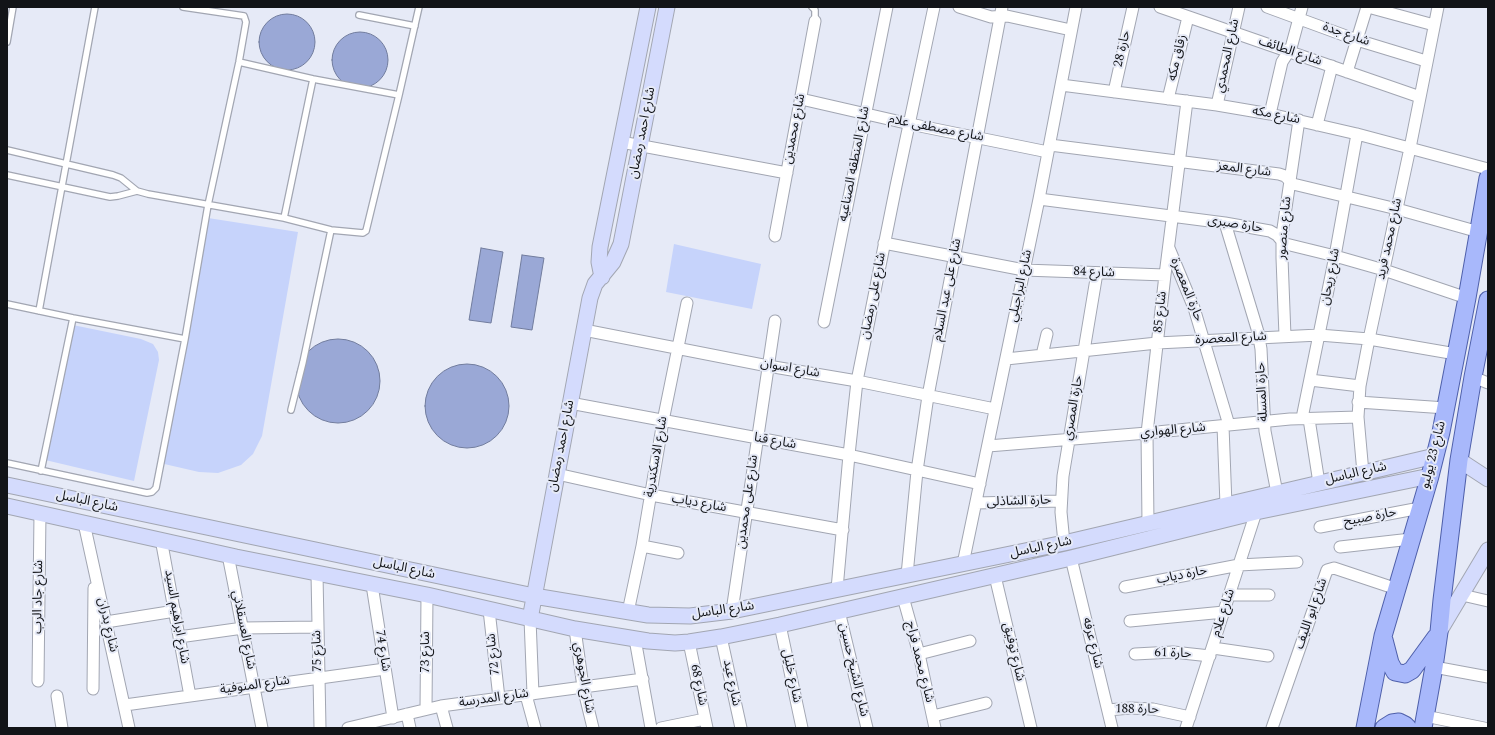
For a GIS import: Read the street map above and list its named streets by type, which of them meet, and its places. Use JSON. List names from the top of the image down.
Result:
{
  "streets": {
    "main road": ["شارع احمد رمضان", "شارع 23 يوليو", "شارع الباسل"],
    "street": [
      "شارع جدة",
      "حارة 28",
      "شارع الطائف",
      "شارع المحمدي",
      "زقاق مكه",
      "شارع مكه",
      "شارع محمدين",
      "شارع مصطفى علام",
      "شارع المنطقه الصناعيه",
      "شارع المعز",
      "حارة صبرى",
      "شارع منصور",
      "شارع محمد فريد",
      "شارع 84",
      "شارع ريحان",
      "شارع البراجيلي",
      "شارع على عبد السلام",
      "حارة المعصرة",
      "شارع على رمضان",
      "شارع 85",
      "شارع المعصرة",
      "شارع اسوان",
      "حارة المسلة",
      "حارة المصري",
      "شارع الهواري",
      "شارع قنا",
      "شارع الاسكندرية",
      "شارع على محمدين",
      "حارة الشاذلى",
      "شارع دياب",
      "حارة صبيح",
      "حارة دياب",
      "شارع جاد الرب",
      "شارع علام",
      "شارع ابو الليف",
      "شارع ابراهيم السيد",
      "شارع بدران",
      "شارع العسقلاني",
      "شارع عرفه",
      "شارع 75",
      "شارع 74",
      "شارع 73",
      "شارع توفيق",
      "شارع 72",
      "حارة 61",
      "شارع محمد فراج",
      "شارع الشيخ حسين",
      "شارع خليل",
      "شارع الجوهري",
      "شارع عيد",
      "شارع 68",
      "شارع المنوفية",
      "شارع المدرسة",
      "حارة 188"
    ]
  },
  "crossings": [
    ["شارع جدة", "شارع محمد فريد"],
    ["حارة 28", "شارع مكه"],
    ["شارع الطائف", "شارع المحمدي"],
    ["شارع الطائف", "زقاق مكه"],
    ["شارع الطائف", "شارع محمد فريد"],
    ["شارع المحمدي", "شارع مكه"],
    ["زقاق مكه", "شارع مكه"],
    ["شارع مكه", "شارع منصور"],
    ["شارع مكه", "شارع محمد فريد"],
    ["شارع مكه", "شارع ريحان"],
    ["شارع مكه", "شارع البراجيلي"],
    ["شارع مكه", "شارع 85"],
    ["شارع محمدين", "شارع مصطفى علام"],
    ["شارع مصطفى علام", "شارع المنطقه الصناعيه"],
    ["شارع مصطفى علام", "شارع المعز"],
    ["شارع مصطفى علام", "شارع البراجيلي"],
    ["شارع مصطفى علام", "شارع على عبد السلام"],
    ["شارع مصطفى علام", "شارع على رمضان"],
    ["شارع احمد رمضان", "شارع اسوان"],
    ["شارع احمد رمضان", "شارع قنا"],
    ["شارع احمد رمضان", "شارع الباسل"],
    ["شارع احمد رمضان", "شارع دياب"],
    ["شارع المعز", "شارع منصور"],
    ["شارع المعز", "شارع محمد فريد"],
    ["شارع المعز", "شارع ريحان"],
    ["شارع المعز", "شارع البراجيلي"],
    ["شارع المعز", "شارع 85"],
    ["شارع المعز", "شارع 23 يوليو"],
    ["حارة صبرى", "شارع منصور"],
    ["حارة صبرى", "شارع محمد فريد"],
    ["حارة صبرى", "شارع ريحان"],
    ["حارة صبرى", "شارع البراجيلي"],
    ["حارة صبرى", "شارع 85"],
    ["حارة صبرى", "حارة المسلة"],
    ["حارة صبرى", "شارع 23 يوليو"],
    ["شارع منصور", "شارع المعصرة"],
    ["شارع محمد فريد", "شارع المعصرة"],
    ["شارع محمد فريد", "شارع الهواري"],
    ["شارع محمد فريد", "شارع الباسل"],
    ["شارع 84", "شارع البراجيلي"],
    ["شارع 84", "شارع على عبد السلام"],
    ["شارع 84", "شارع على رمضان"],
    ["شارع 84", "شارع 85"],
    ["شارع 84", "حارة المصري"],
    ["شارع ريحان", "شارع المعصرة"],
    ["شارع ريحان", "شارع الهواري"],
    ["شارع ريحان", "شارع الباسل"],
    ["شارع البراجيلي", "شارع المعصرة"],
    ["شارع البراجيلي", "شارع اسوان"],
    ["شارع البراجيلي", "شارع الهواري"],
    ["شارع البراجيلي", "شارع قنا"],
    ["شارع البراجيلي", "شارع الباسل"],
    ["شارع البراجيلي", "حارة الشاذلى"],
    ["شارع على عبد السلام", "شارع اسوان"],
    ["شارع على عبد السلام", "شارع قنا"],
    ["شارع على عبد السلام", "شارع الباسل"],
    ["حارة المعصرة", "شارع 85"],
    ["حارة المعصرة", "شارع المعصرة"],
    ["حارة المعصرة", "شارع الهواري"],
    ["حارة المعصرة", "شارع الباسل"],
    ["شارع على رمضان", "شارع اسوان"],
    ["شارع على رمضان", "شارع قنا"],
    ["شارع على رمضان", "شارع الباسل"],
    ["شارع على رمضان", "شارع دياب"],
    ["شارع 85", "شارع المعصرة"],
    ["شارع 85", "شارع الهواري"],
    ["شارع 85", "شارع الباسل"],
    ["شارع المعصرة", "حارة المسلة"],
    ["شارع المعصرة", "حارة المصري"],
    ["شارع المعصرة", "شارع 23 يوليو"],
    ["شارع اسوان", "شارع الاسكندرية"],
    ["شارع اسوان", "شارع على محمدين"],
    ["حارة المسلة", "شارع الهواري"],
    ["حارة المسلة", "شارع الباسل"],
    ["حارة المصري", "شارع الهواري"],
    ["حارة المصري", "شارع الباسل"],
    ["حارة المصري", "حارة الشاذلى"],
    ["شارع قنا", "شارع الاسكندرية"],
    ["شارع قنا", "شارع على محمدين"],
    ["شارع 23 يوليو", "شارع الباسل"],
    ["شارع 23 يوليو", "حارة صبيح"],
    ["شارع 23 يوليو", "شارع ابو الليف"],
    ["شارع الاسكندرية", "شارع الباسل"],
    ["شارع الاسكندرية", "شارع دياب"],
    ["شارع الباسل", "شارع على محمدين"],
    ["شارع الباسل", "شارع جاد الرب"],
    ["شارع الباسل", "شارع علام"],
    ["شارع الباسل", "شارع ابراهيم السيد"],
    ["شارع الباسل", "شارع بدران"],
    ["شارع الباسل", "شارع العسقلاني"],
    ["شارع الباسل", "شارع عرفه"],
    ["شارع الباسل", "شارع 75"],
    ["شارع الباسل", "شارع 74"],
    ["شارع الباسل", "شارع 73"],
    ["شارع الباسل", "شارع توفيق"],
    ["شارع الباسل", "شارع 72"],
    ["شارع الباسل", "شارع محمد فراج"],
    ["شارع الباسل", "شارع الشيخ حسين"],
    ["شارع الباسل", "شارع خليل"],
    ["شارع الباسل", "شارع الجوهري"],
    ["شارع الباسل", "شارع عيد"],
    ["شارع الباسل", "شارع 68"],
    ["شارع على محمدين", "شارع دياب"],
    ["حارة دياب", "شارع علام"],
    ["شارع علام", "حارة 61"],
    ["شارع علام", "حارة 188"],
    ["شارع ابراهيم السيد", "شارع المنوفية"],
    ["شارع بدران", "شارع المنوفية"],
    ["شارع العسقلاني", "شارع المنوفية"],
    ["شارع عرفه", "حارة 188"],
    ["شارع 75", "شارع المنوفية"],
    ["شارع 74", "شارع المنوفية"],
    ["شارع 74", "شارع المدرسة"],
    ["شارع 73", "شارع المدرسة"],
    ["شارع 72", "شارع المدرسة"],
    ["شارع الجوهري", "شارع المدرسة"]
  ]
}
